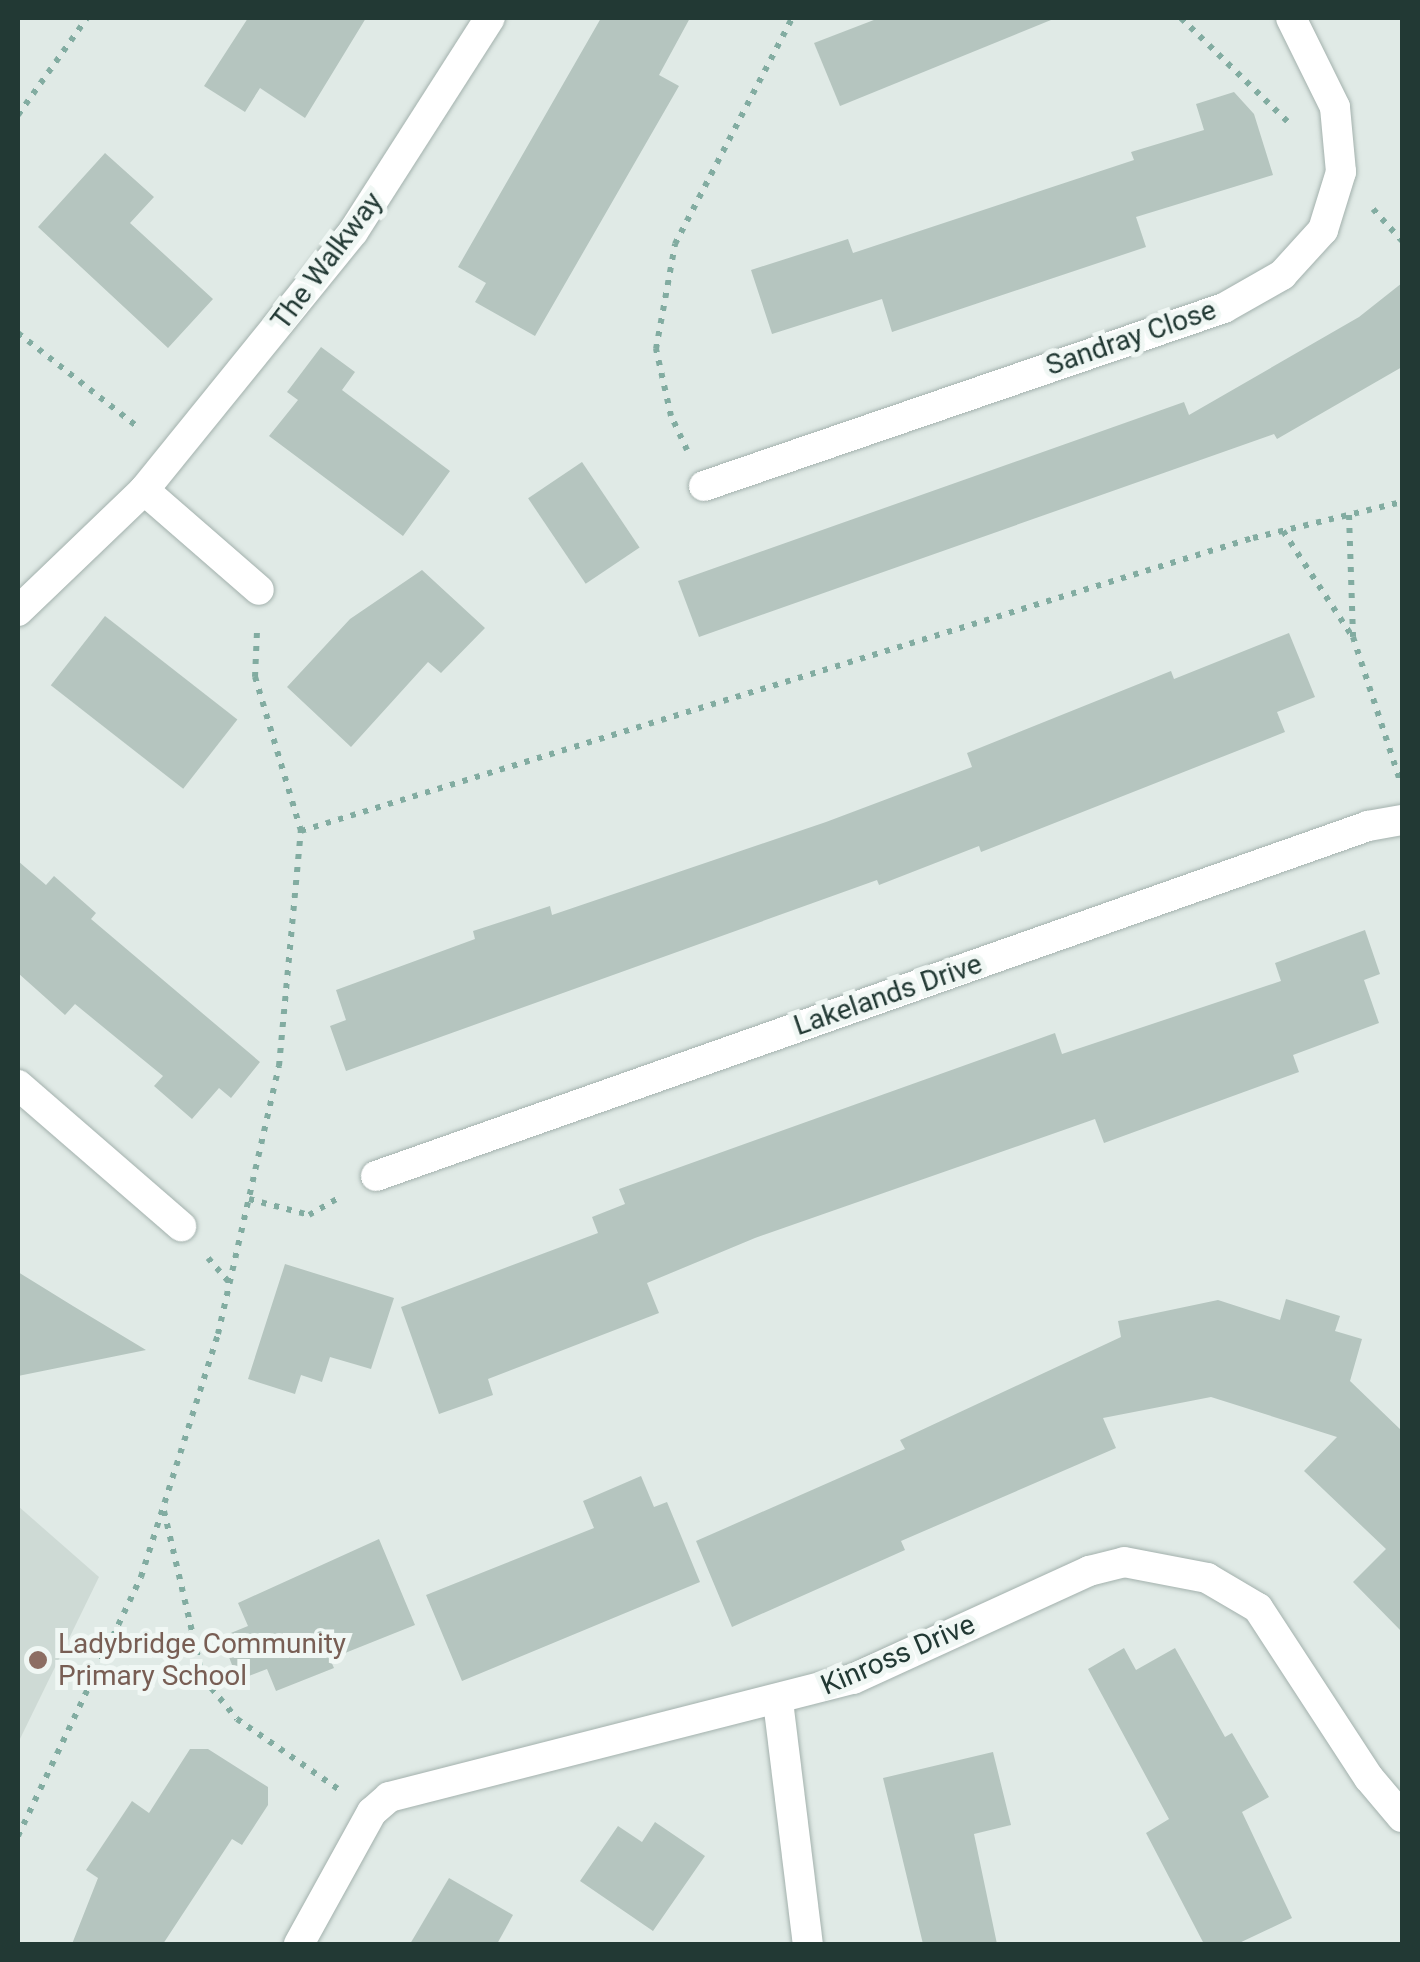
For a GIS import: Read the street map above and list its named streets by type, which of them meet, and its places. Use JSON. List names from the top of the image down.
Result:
{
  "streets": {
    "street": [
      "The Walkway",
      "Sandray Close",
      "Lakelands Drive",
      "Kinross Drive"
    ]
  },
  "places": ["Ladybridge Community Primary School"]
}
